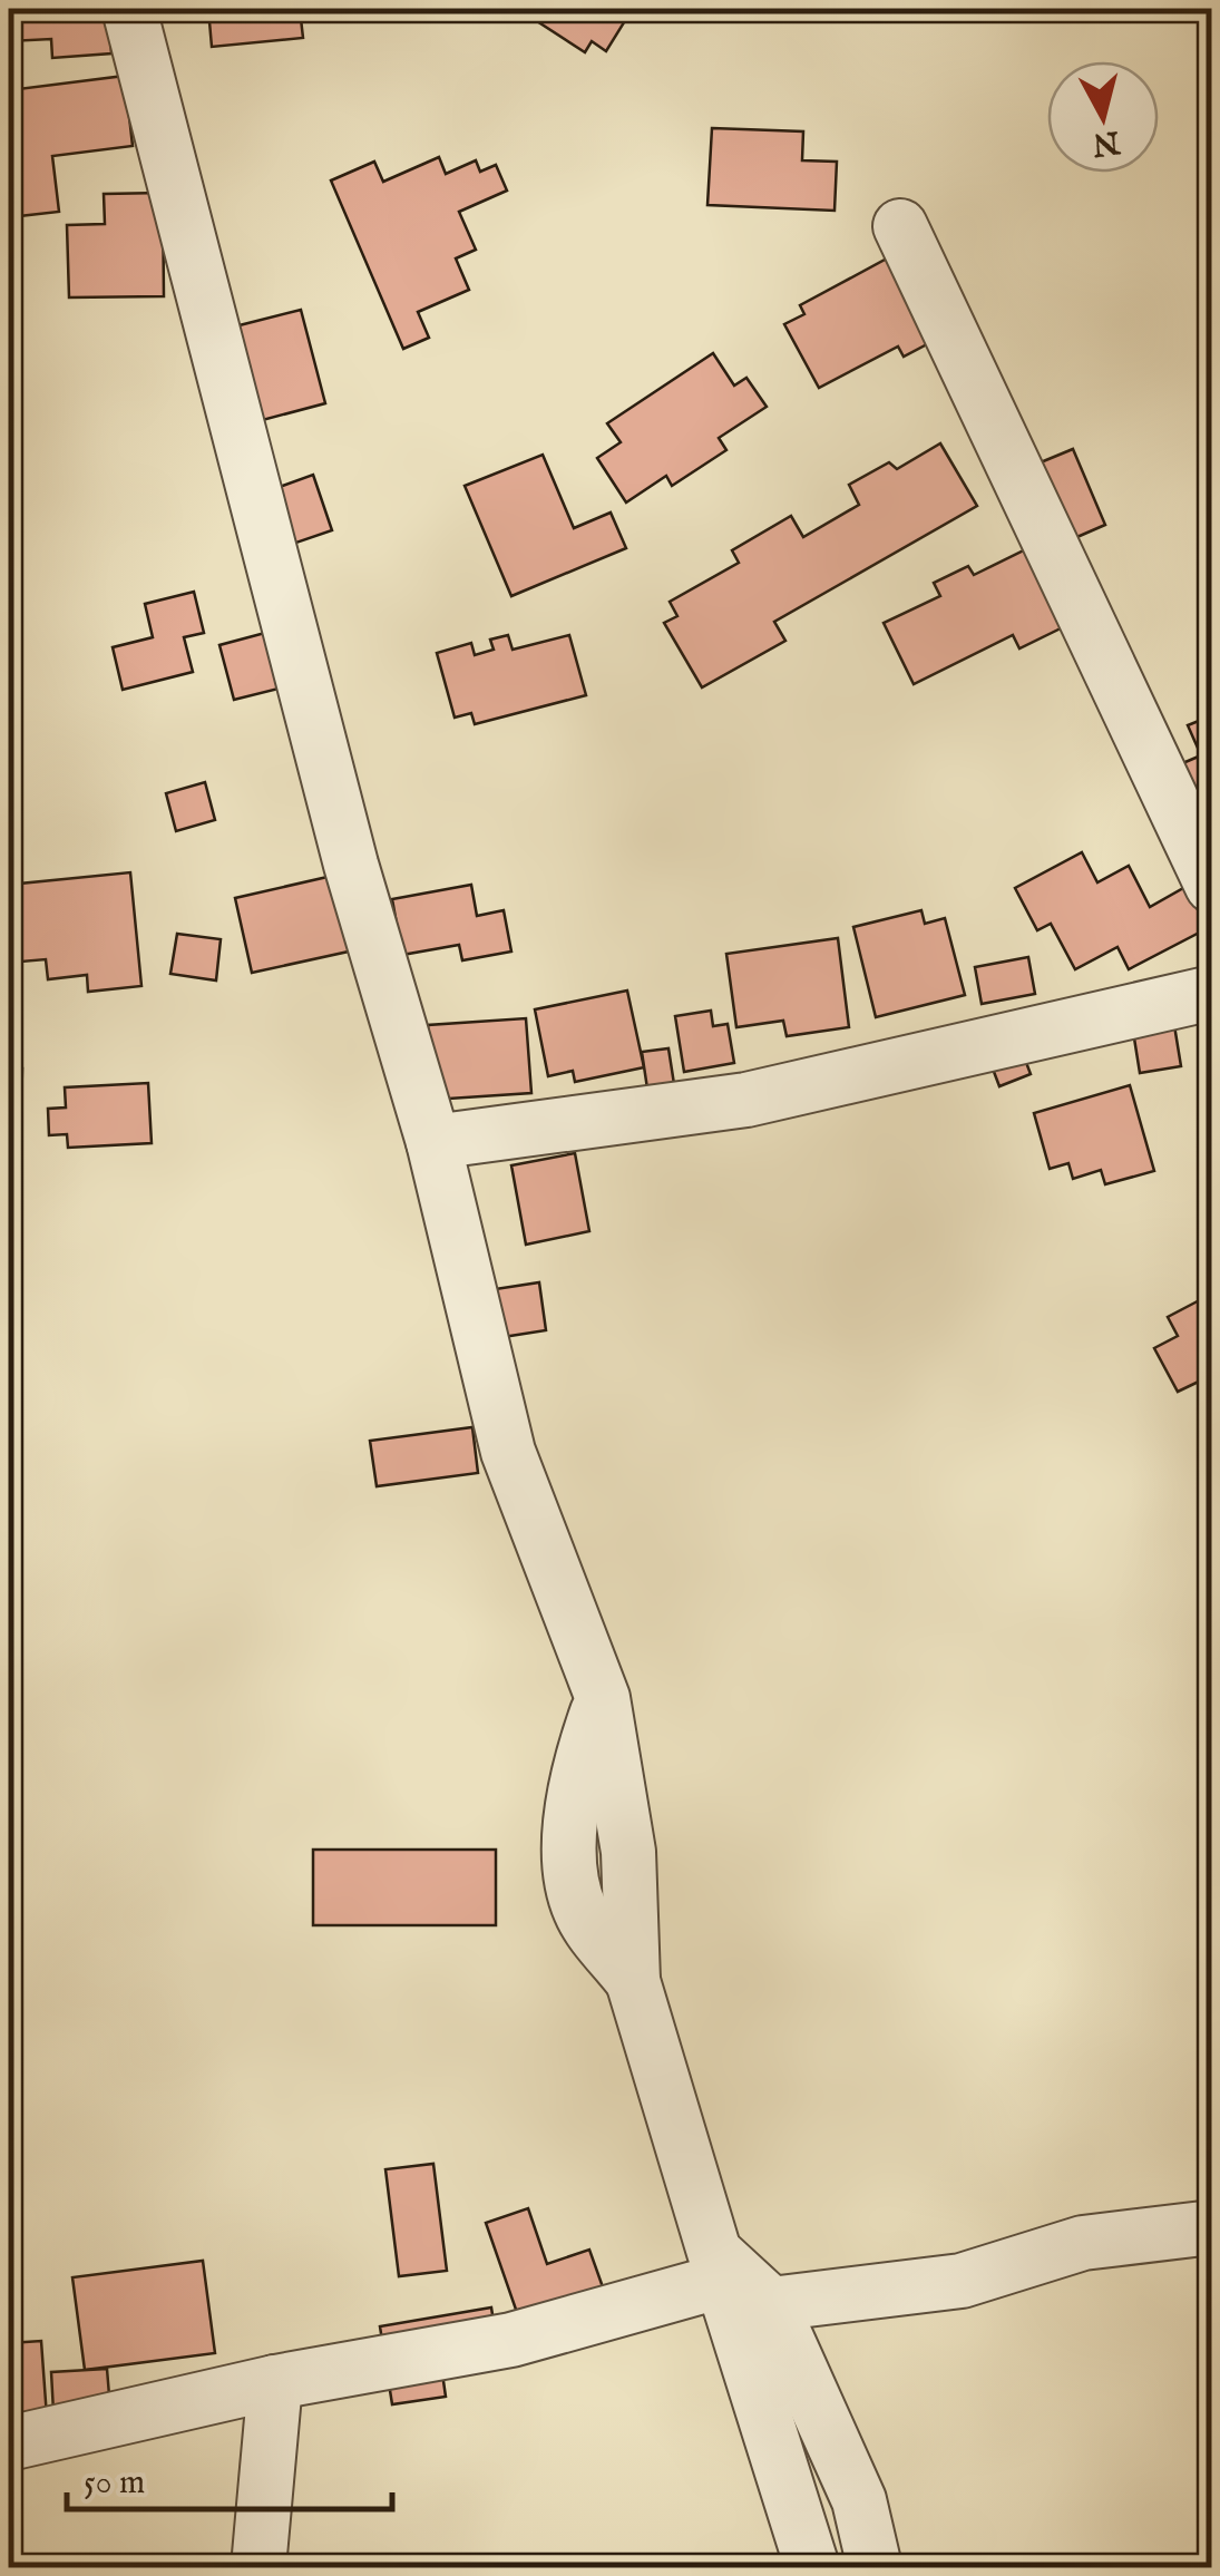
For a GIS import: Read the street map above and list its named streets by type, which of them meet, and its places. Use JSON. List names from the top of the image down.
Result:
{
  "scale_bar": "50 m",
  "north": "bottom"
}
